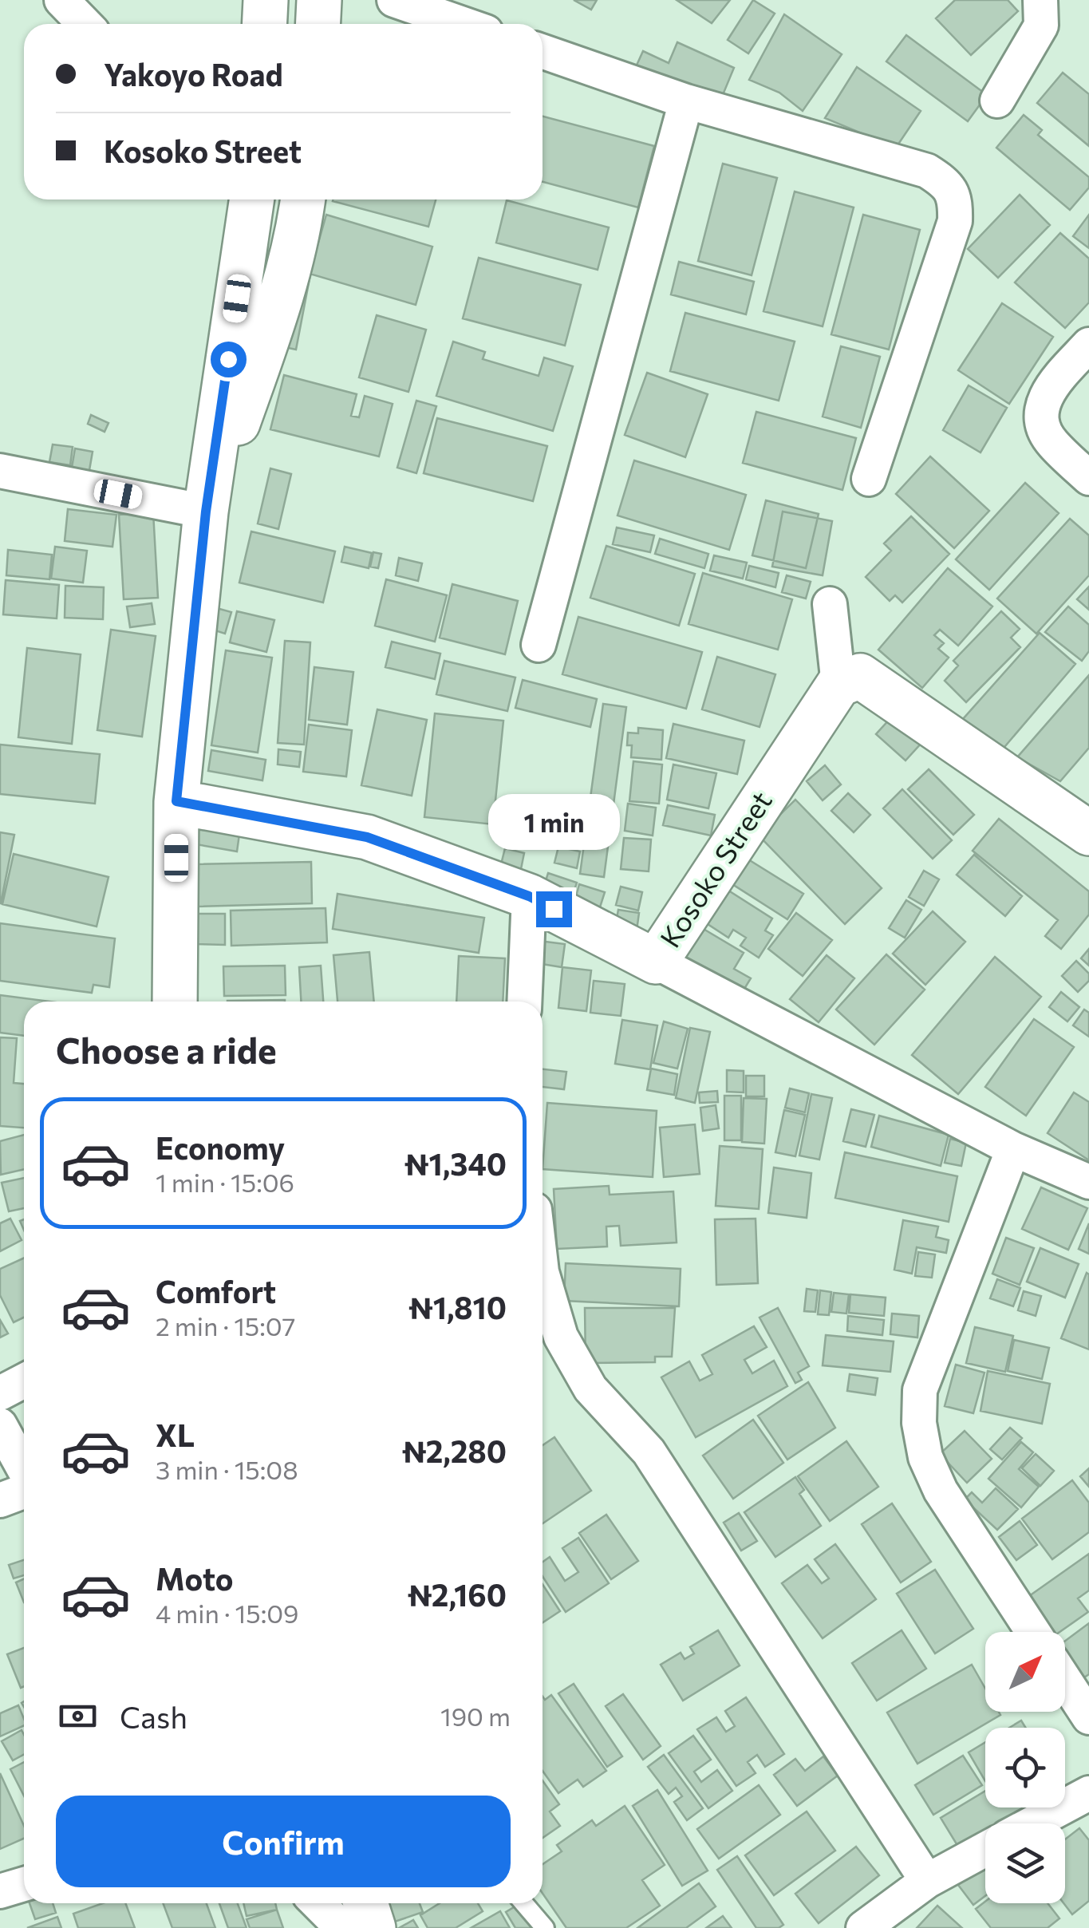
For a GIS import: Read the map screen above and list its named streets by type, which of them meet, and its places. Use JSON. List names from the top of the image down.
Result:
{
  "streets": {
    "main road": ["Kosoko Street"]
  },
  "north": "top right",
  "page": {
    "banner": ["Yakoyo Road", "Kosoko Street"],
    "bubble": "1 min",
    "heading": "Choose a ride",
    "list": [
      {
        "name": "Economy",
        "note": "1 min · 15:06",
        "value": "₦1,340"
      },
      {
        "name": "Comfort",
        "note": "2 min · 15:07",
        "value": "₦1,810"
      },
      {
        "name": "XL",
        "note": "3 min · 15:08",
        "value": "₦2,280"
      },
      {
        "name": "Moto",
        "note": "4 min · 15:09",
        "value": "₦2,160"
      }
    ],
    "pay": ["Cash", "190 m"],
    "buttons": "Confirm"
  }
}
